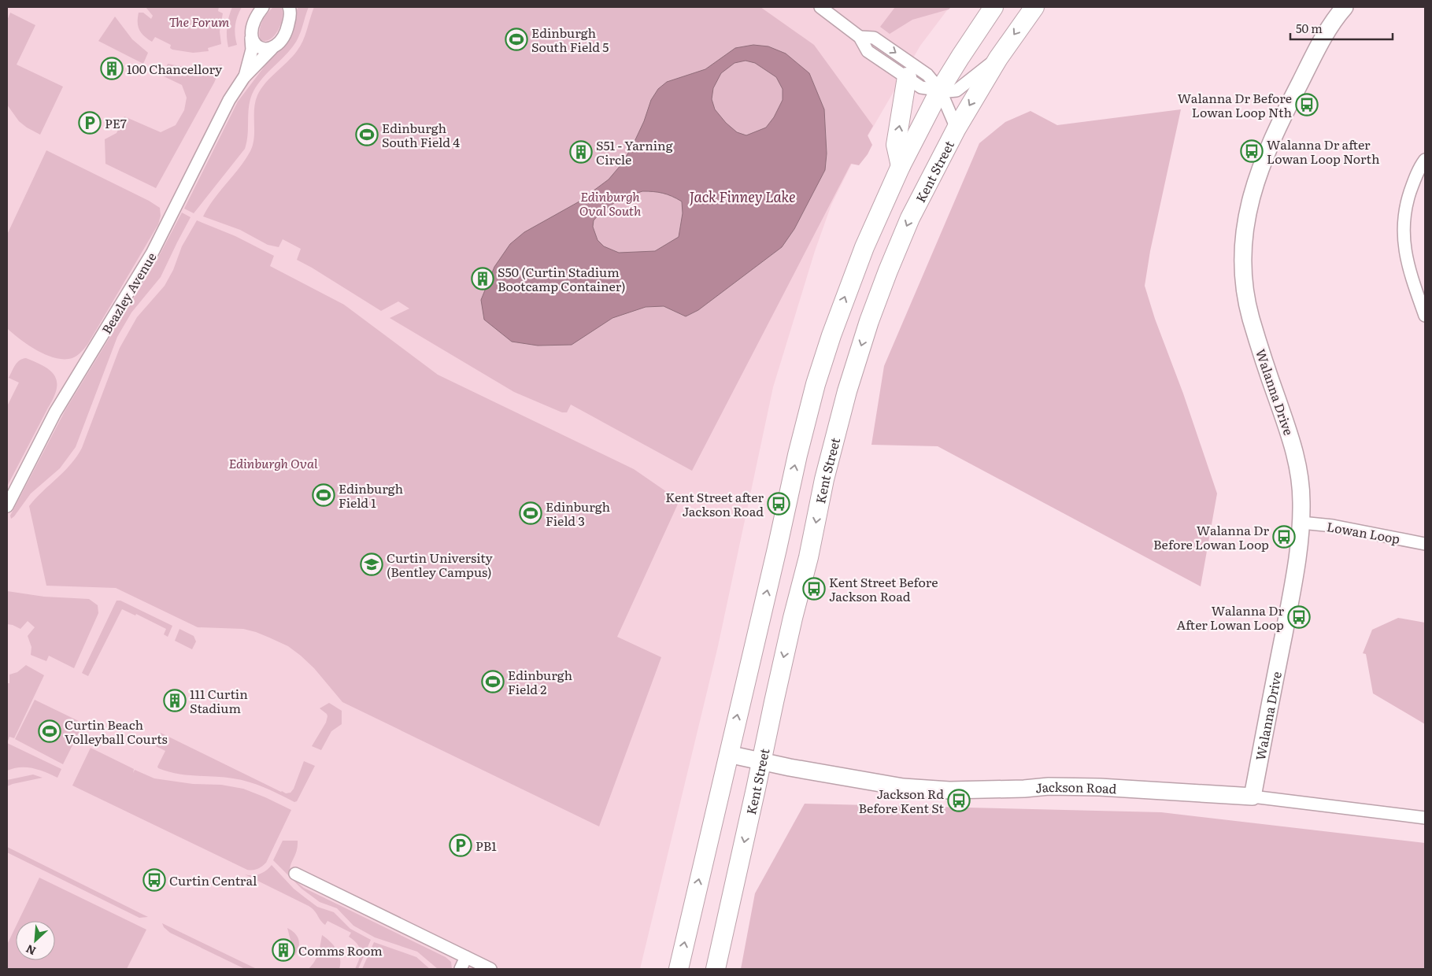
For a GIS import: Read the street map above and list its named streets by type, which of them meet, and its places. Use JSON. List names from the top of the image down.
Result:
{
  "streets": {
    "main road": ["Kent Street"],
    "street": [
      "Beazley Avenue",
      "Walanna Drive",
      "Lowan Loop",
      "Jackson Road"
    ]
  },
  "crossings": [
    ["Kent Street", "Jackson Road"],
    ["Walanna Drive", "Lowan Loop"],
    ["Walanna Drive", "Jackson Road"]
  ],
  "water": ["Jack Finney Lake"],
  "parks": ["The Forum", "Edinburgh Oval South", "Edinburgh Oval"],
  "places": {
    "sports": [
      "Edinburgh South Field 5",
      "Edinburgh South Field 4",
      "Edinburgh Field 1",
      "Edinburgh Field 3",
      "Edinburgh Field 2",
      "Curtin Beach Volleyball Courts"
    ],
    "building": [
      "100 Chancellory",
      "S51 - Yarning Circle",
      "S50 (Curtin Stadium Bootcamp Container)",
      "111 Curtin Stadium",
      "Comms Room"
    ],
    "bus stop": [
      "Walanna Dr Before Lowan Loop Nth",
      "Walanna Dr after Lowan Loop North",
      "Kent Street after Jackson Road",
      "Walanna Dr Before Lowan Loop",
      "Kent Street Before Jackson Road",
      "Walanna Dr After Lowan Loop",
      "Jackson Rd Before Kent St",
      "Curtin Central"
    ],
    "parking": ["PE7", "PB1"],
    "school or university": ["Curtin University (Bentley Campus)"]
  },
  "scale_bar": "50 m",
  "north": "bottom left"
}
